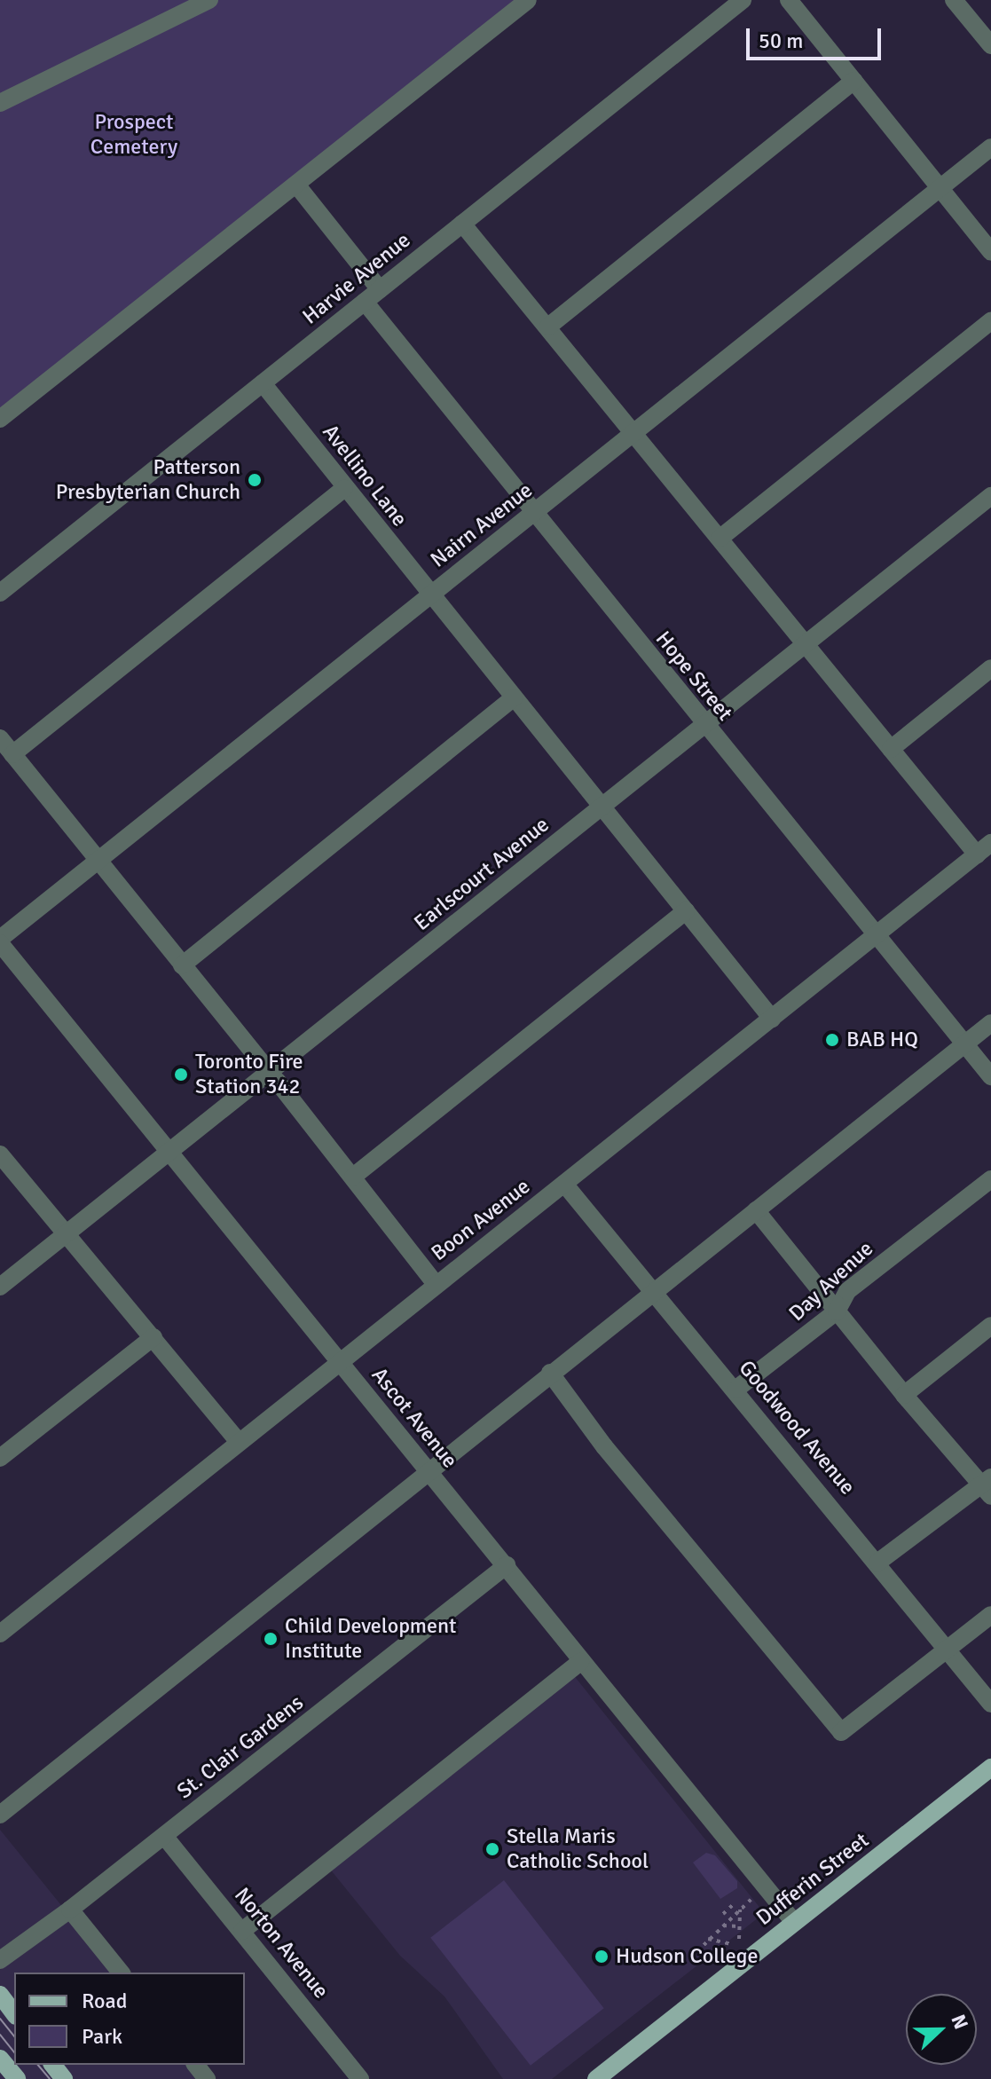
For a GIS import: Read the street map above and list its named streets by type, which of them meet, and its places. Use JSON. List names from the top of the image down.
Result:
{
  "streets": {
    "main road": ["Dufferin Street"],
    "street": [
      "Harvie Avenue",
      "Avellino Lane",
      "Nairn Avenue",
      "Hope Street",
      "Earlscourt Avenue",
      "Boon Avenue",
      "Day Avenue",
      "Ascot Avenue",
      "Goodwood Avenue",
      "St. Clair Gardens",
      "Norton Avenue"
    ]
  },
  "crossings": [
    ["Harvie Avenue", "Avellino Lane"],
    ["Harvie Avenue", "Hope Street"],
    ["Avellino Lane", "Nairn Avenue"],
    ["Avellino Lane", "Earlscourt Avenue"],
    ["Avellino Lane", "Boon Avenue"],
    ["Nairn Avenue", "Hope Street"],
    ["Nairn Avenue", "Ascot Avenue"],
    ["Hope Street", "Earlscourt Avenue"],
    ["Hope Street", "Boon Avenue"],
    ["Earlscourt Avenue", "Ascot Avenue"],
    ["Boon Avenue", "Ascot Avenue"],
    ["Boon Avenue", "Goodwood Avenue"],
    ["Day Avenue", "Goodwood Avenue"],
    ["Ascot Avenue", "St. Clair Gardens"],
    ["Ascot Avenue", "Dufferin Street"],
    ["St. Clair Gardens", "Norton Avenue"]
  ],
  "parks": ["Prospect Cemetery"],
  "places": [
    "Patterson Presbyterian Church",
    "BAB HQ",
    "Toronto Fire Station 342",
    "Child Development Institute",
    "Stella Maris Catholic School",
    "Hudson College"
  ],
  "legend": ["Road", "Park"],
  "scale_bar": "50 m",
  "north": "right"
}
